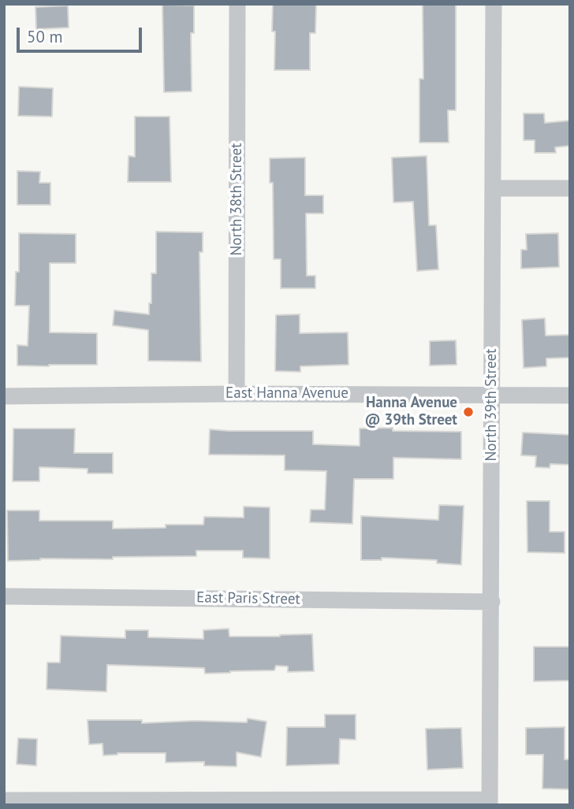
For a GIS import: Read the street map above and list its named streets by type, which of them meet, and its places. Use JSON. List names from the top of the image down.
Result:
{
  "streets": {
    "street": [
      "North 38th Street",
      "East Hanna Avenue",
      "North 39th Street",
      "East Paris Street"
    ]
  },
  "crossings": [
    ["North 38th Street", "East Hanna Avenue"],
    ["East Hanna Avenue", "North 39th Street"],
    ["North 39th Street", "East Paris Street"]
  ],
  "places": ["Hanna Avenue @ 39th Street"],
  "scale_bar": "50 m"
}
